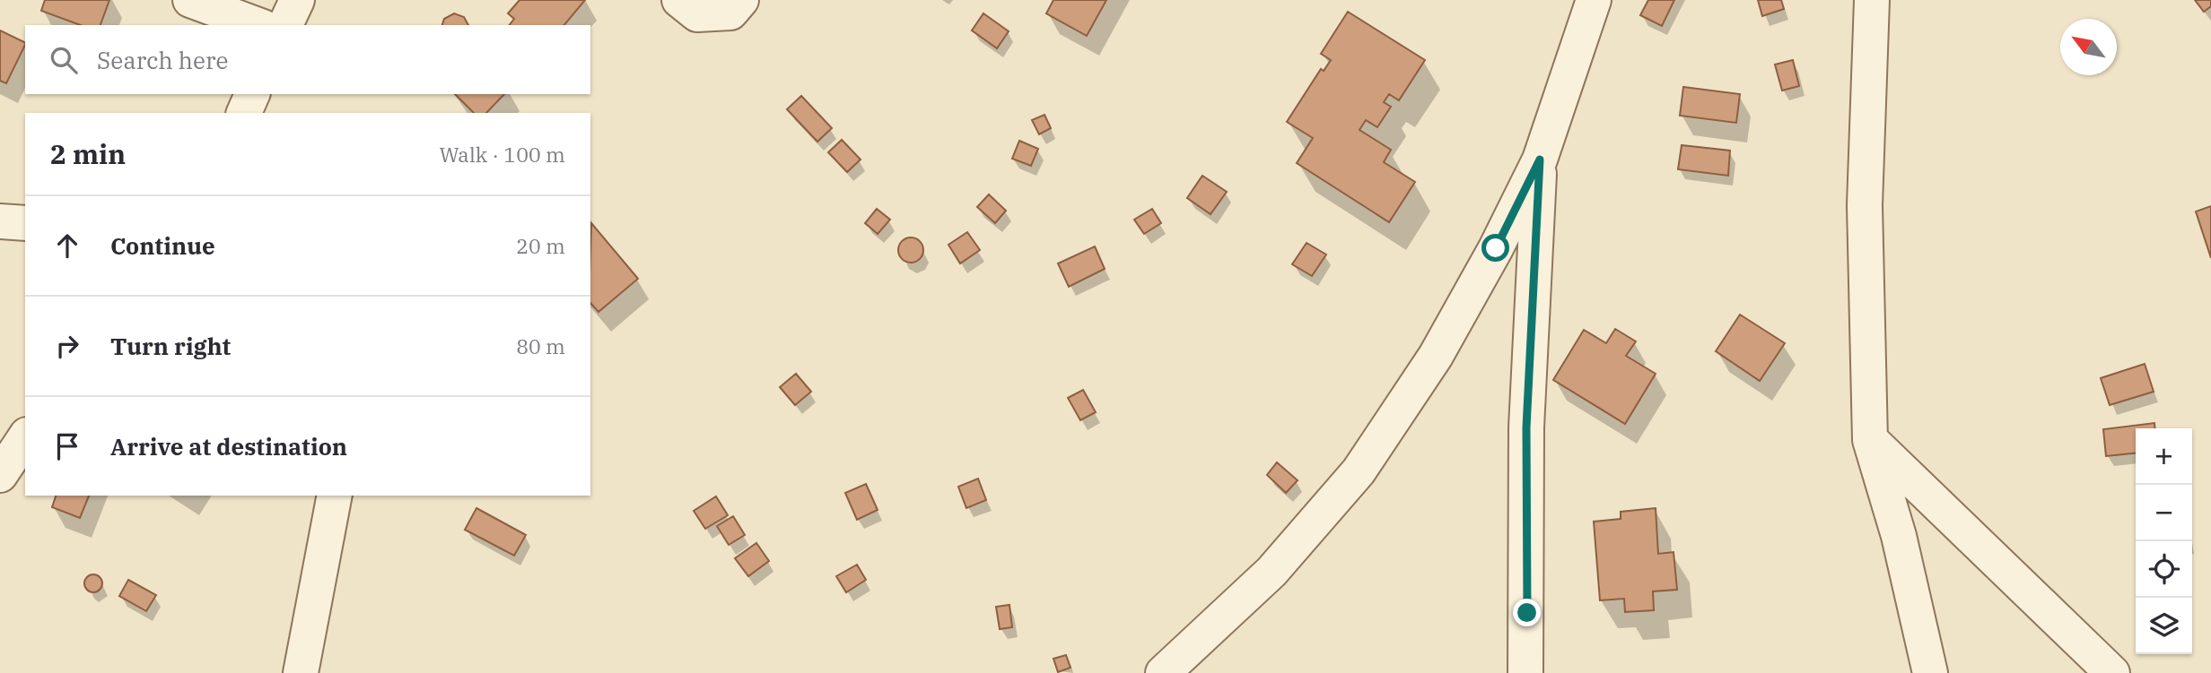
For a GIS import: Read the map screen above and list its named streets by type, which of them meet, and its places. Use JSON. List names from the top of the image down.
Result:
{
  "north": "top left",
  "page": {
    "search": "Search here",
    "heading": ["2 min", "Walk · 100 m"],
    "list": [
      ["Continue", "20 m"],
      ["Turn right", "80 m"],
      "Arrive at destination"
    ],
    "map_buttons": ["+", "−"]
  }
}
